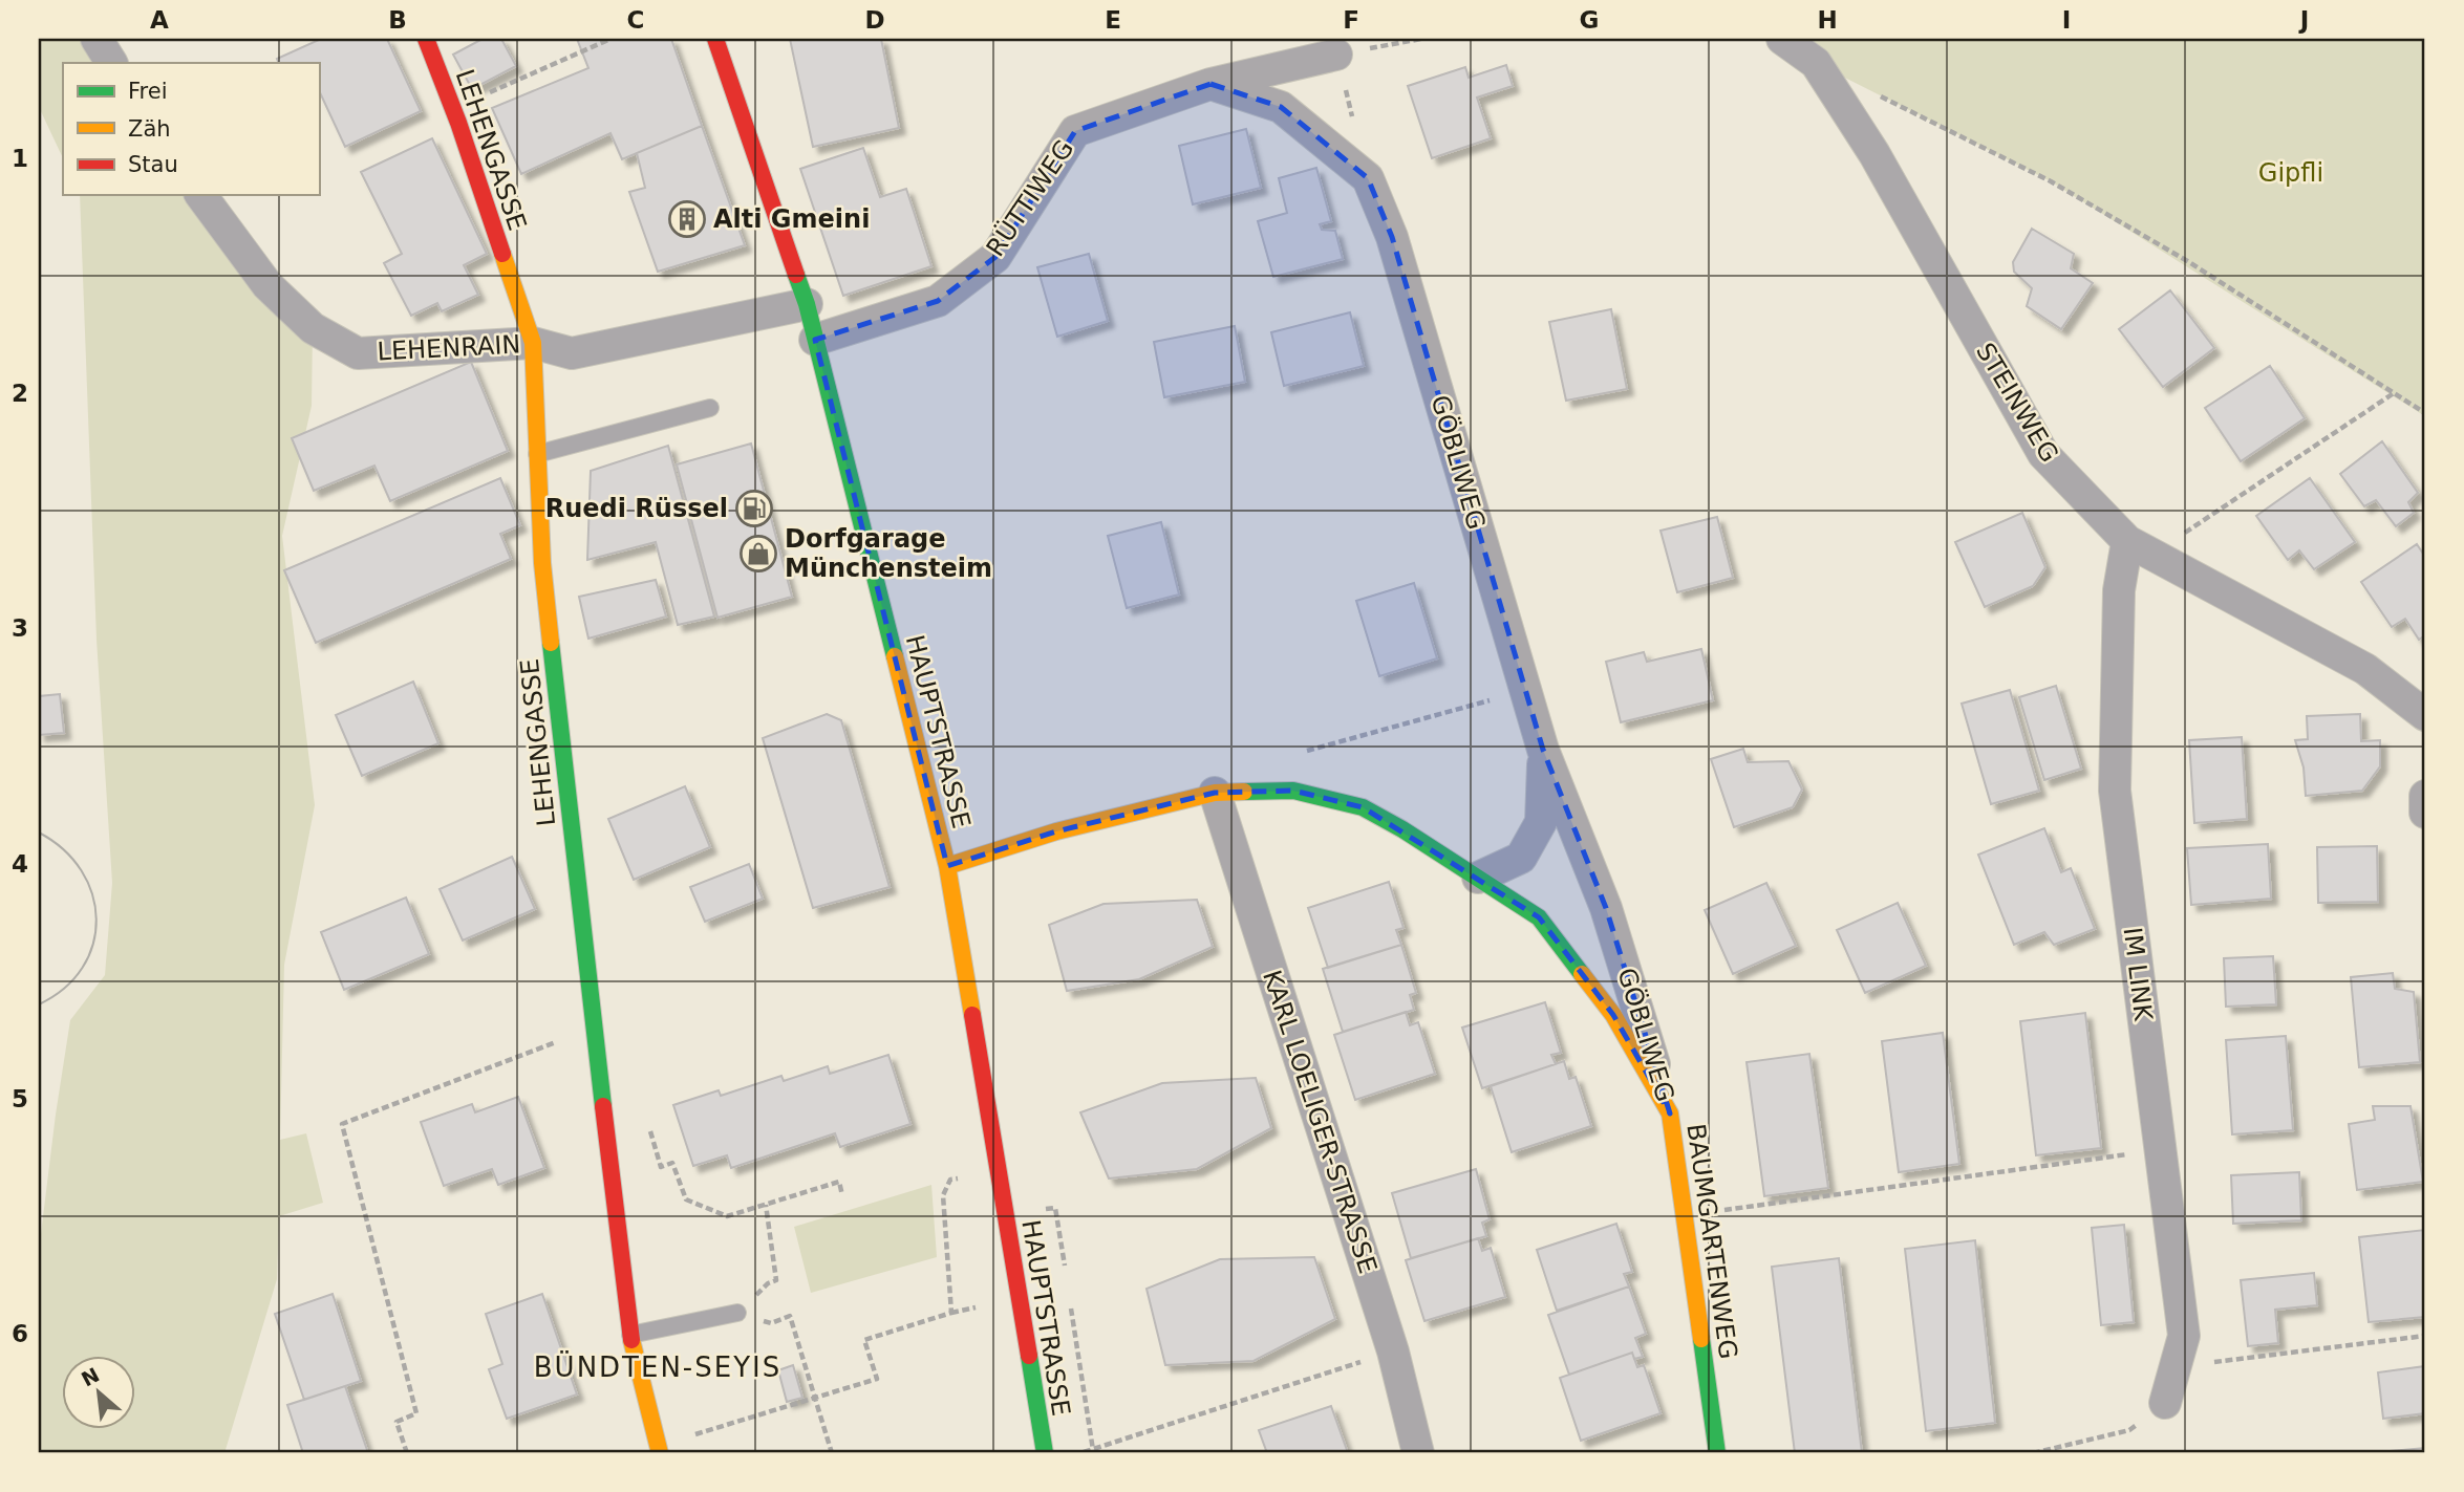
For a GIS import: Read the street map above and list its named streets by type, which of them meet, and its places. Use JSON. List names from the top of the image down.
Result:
{
  "streets": {
    "street": [
      "LEHENGASSE",
      "RÜTTIWEG",
      "LEHENRAIN",
      "STEINWEG",
      "GÖBLIWEG",
      "HAUPTSTRASSE",
      "IM LINK",
      "KARL LOELIGER-STRASSE",
      "BAUMGARTENWEG"
    ]
  },
  "crossings": [
    ["LEHENGASSE", "LEHENRAIN"],
    ["RÜTTIWEG", "GÖBLIWEG"],
    ["RÜTTIWEG", "HAUPTSTRASSE"],
    ["LEHENRAIN", "HAUPTSTRASSE"],
    ["STEINWEG", "IM LINK"],
    ["GÖBLIWEG", "BAUMGARTENWEG"],
    ["HAUPTSTRASSE", "BAUMGARTENWEG"],
    ["KARL LOELIGER-STRASSE", "BAUMGARTENWEG"]
  ],
  "districts": ["BÜNDTEN-SEYIS"],
  "parks": ["Gipfli"],
  "places": {
    "building": ["Alti Gmeini"],
    "fuel station": ["Ruedi Rüssel"],
    "shop": ["Dorfgarage Münchensteim"]
  },
  "legend": ["Frei", "Zäh", "Stau"],
  "north": "top left",
  "grid": {
    "columns": [
      "A",
      "B",
      "C",
      "D",
      "E",
      "F",
      "G",
      "H",
      "I",
      "J"
    ],
    "rows": [
      "1",
      "2",
      "3",
      "4",
      "5",
      "6"
    ]
  }
}
